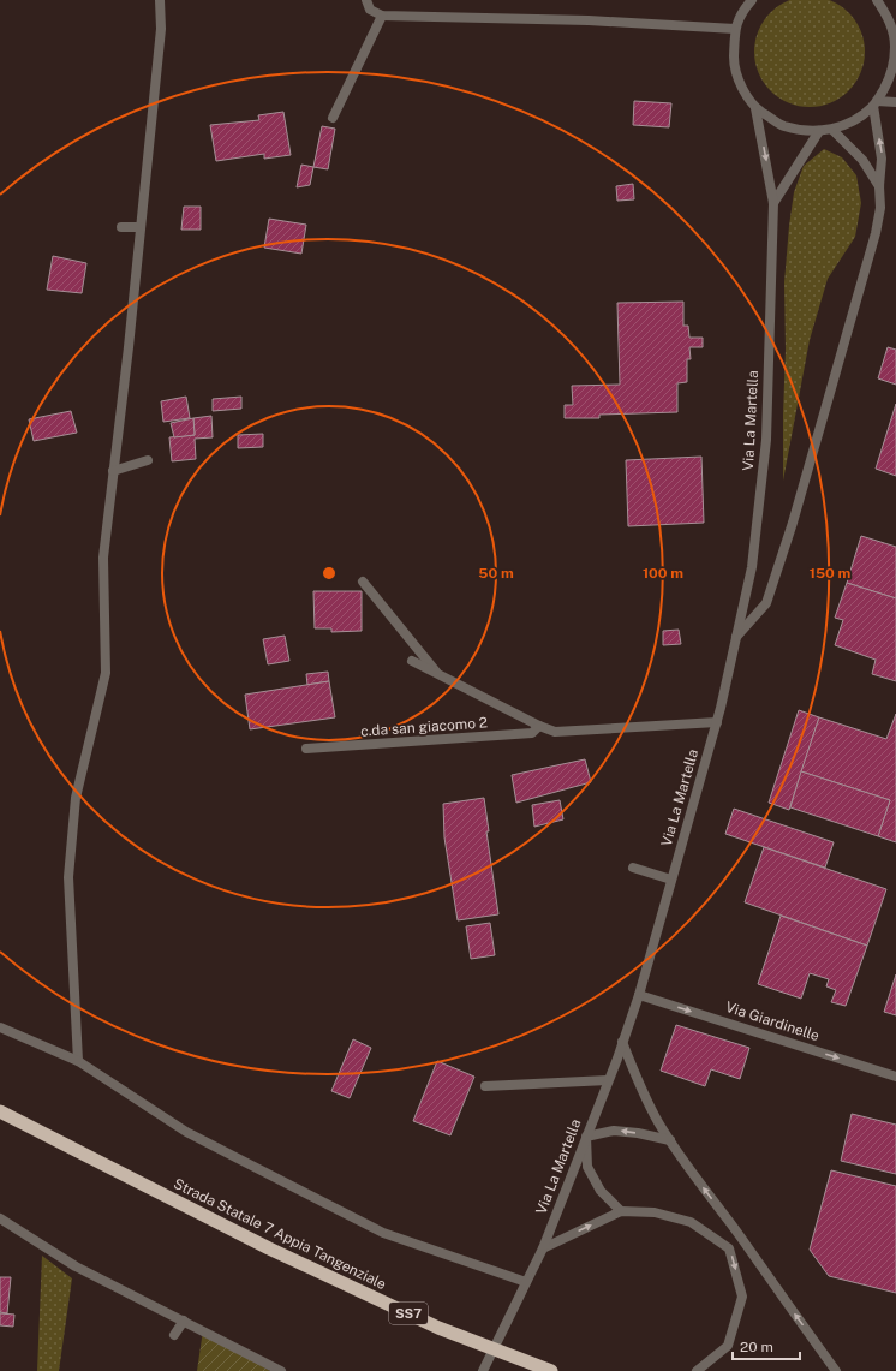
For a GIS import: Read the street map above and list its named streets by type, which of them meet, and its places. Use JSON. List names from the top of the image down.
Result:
{
  "streets": {
    "highway": ["Strada Statale 7 Appia Tangenziale", "SS7"],
    "street": ["Via La Martella", "c.da san giacomo 2", "Via Giardinelle"]
  },
  "crossings": [
    ["Via La Martella", "c.da san giacomo 2"],
    ["Via La Martella", "Via Giardinelle"]
  ],
  "one_way": ["Via Giardinelle"],
  "scale_bar": "20 m",
  "rings": ["50 m", "100 m", "150 m"]
}
